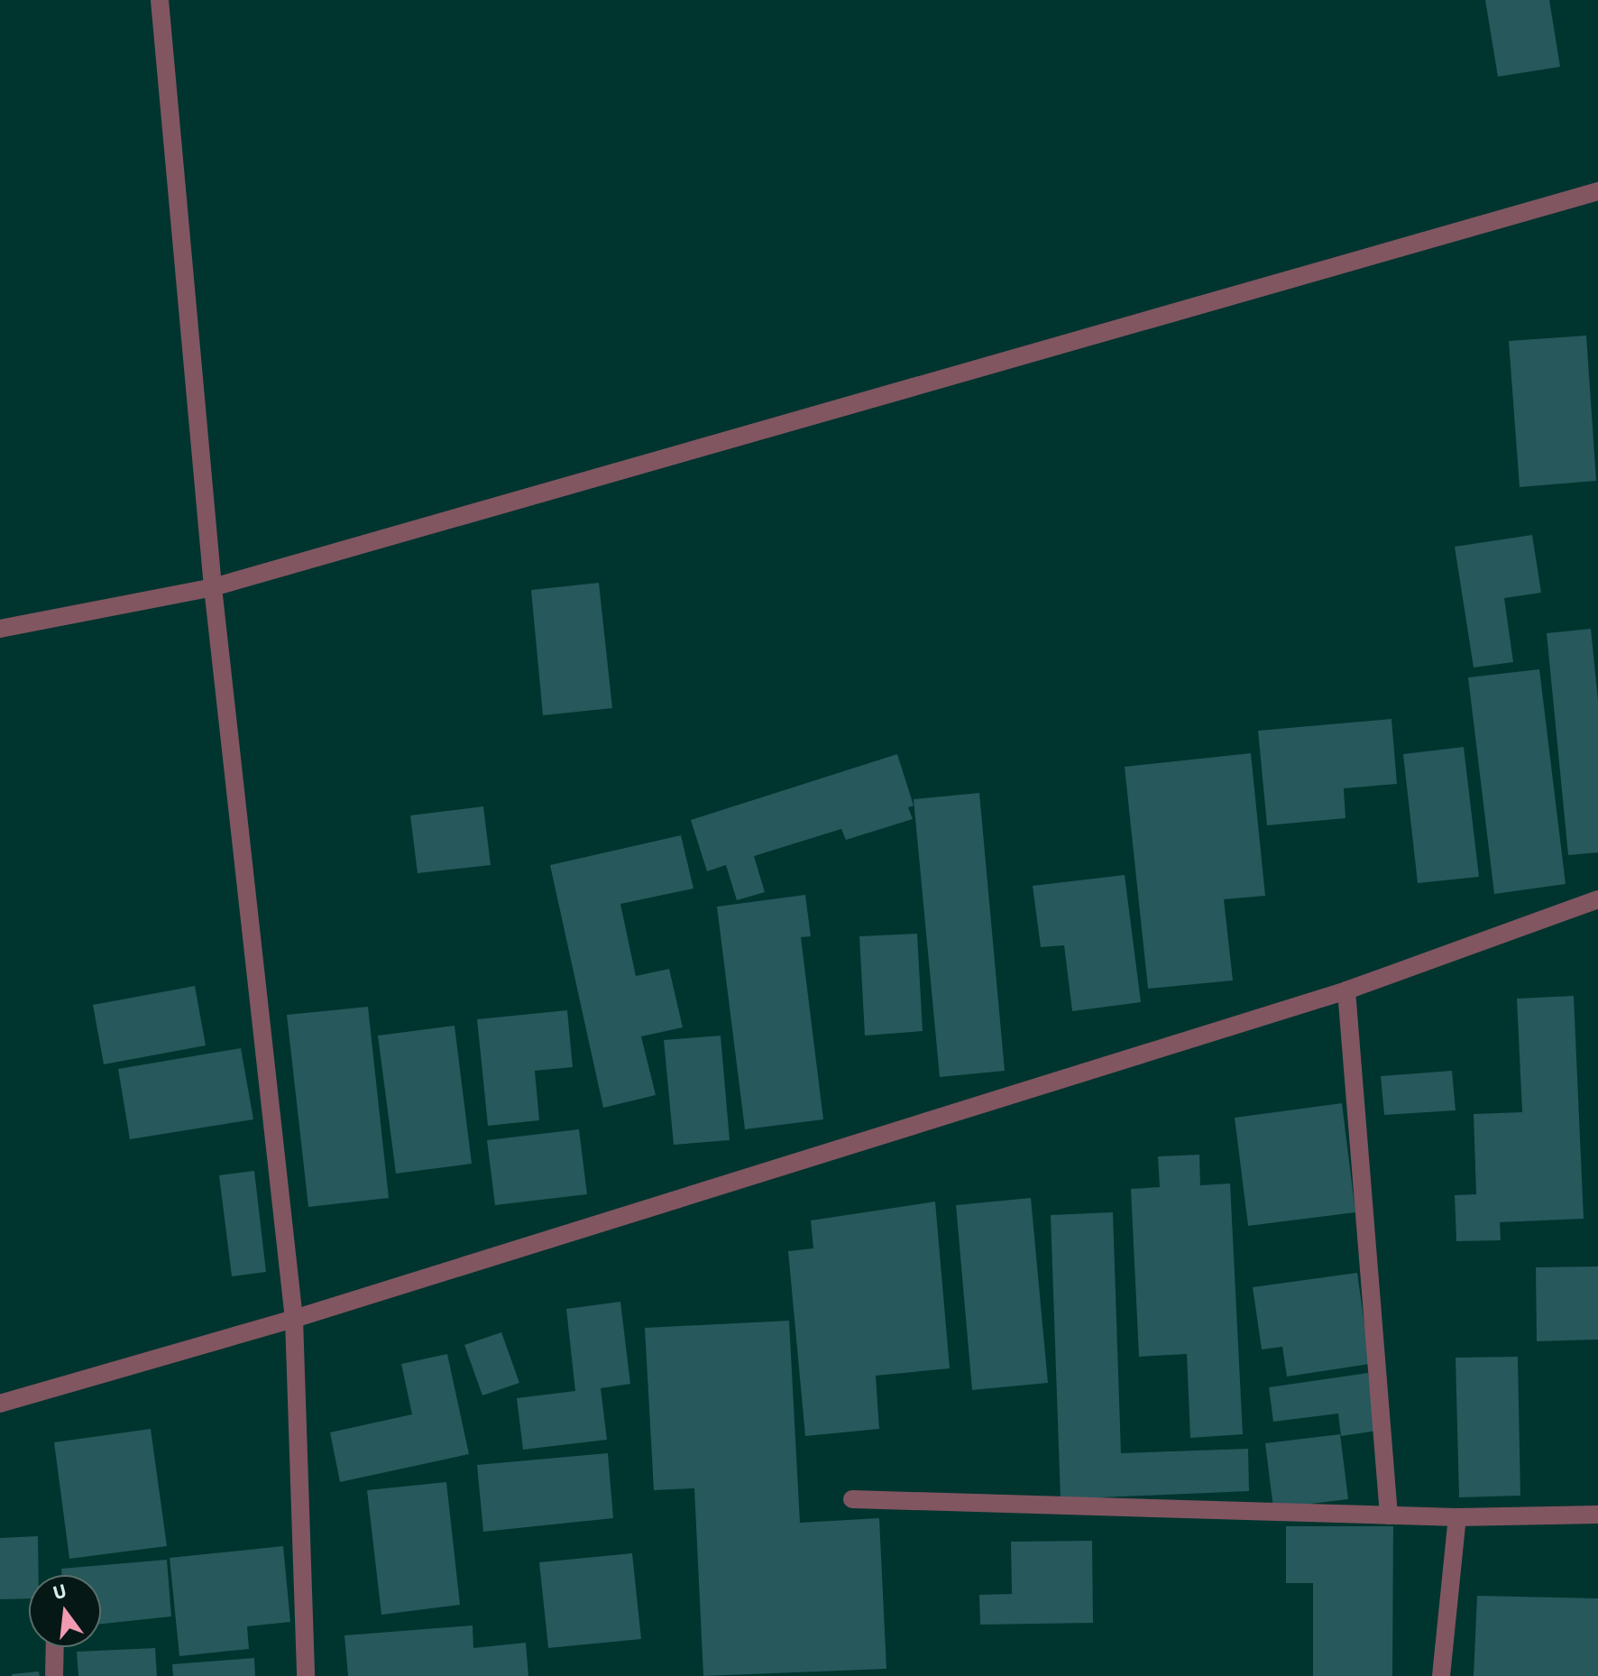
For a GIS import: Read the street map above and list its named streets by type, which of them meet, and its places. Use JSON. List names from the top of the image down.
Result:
{
  "north": "top"
}
